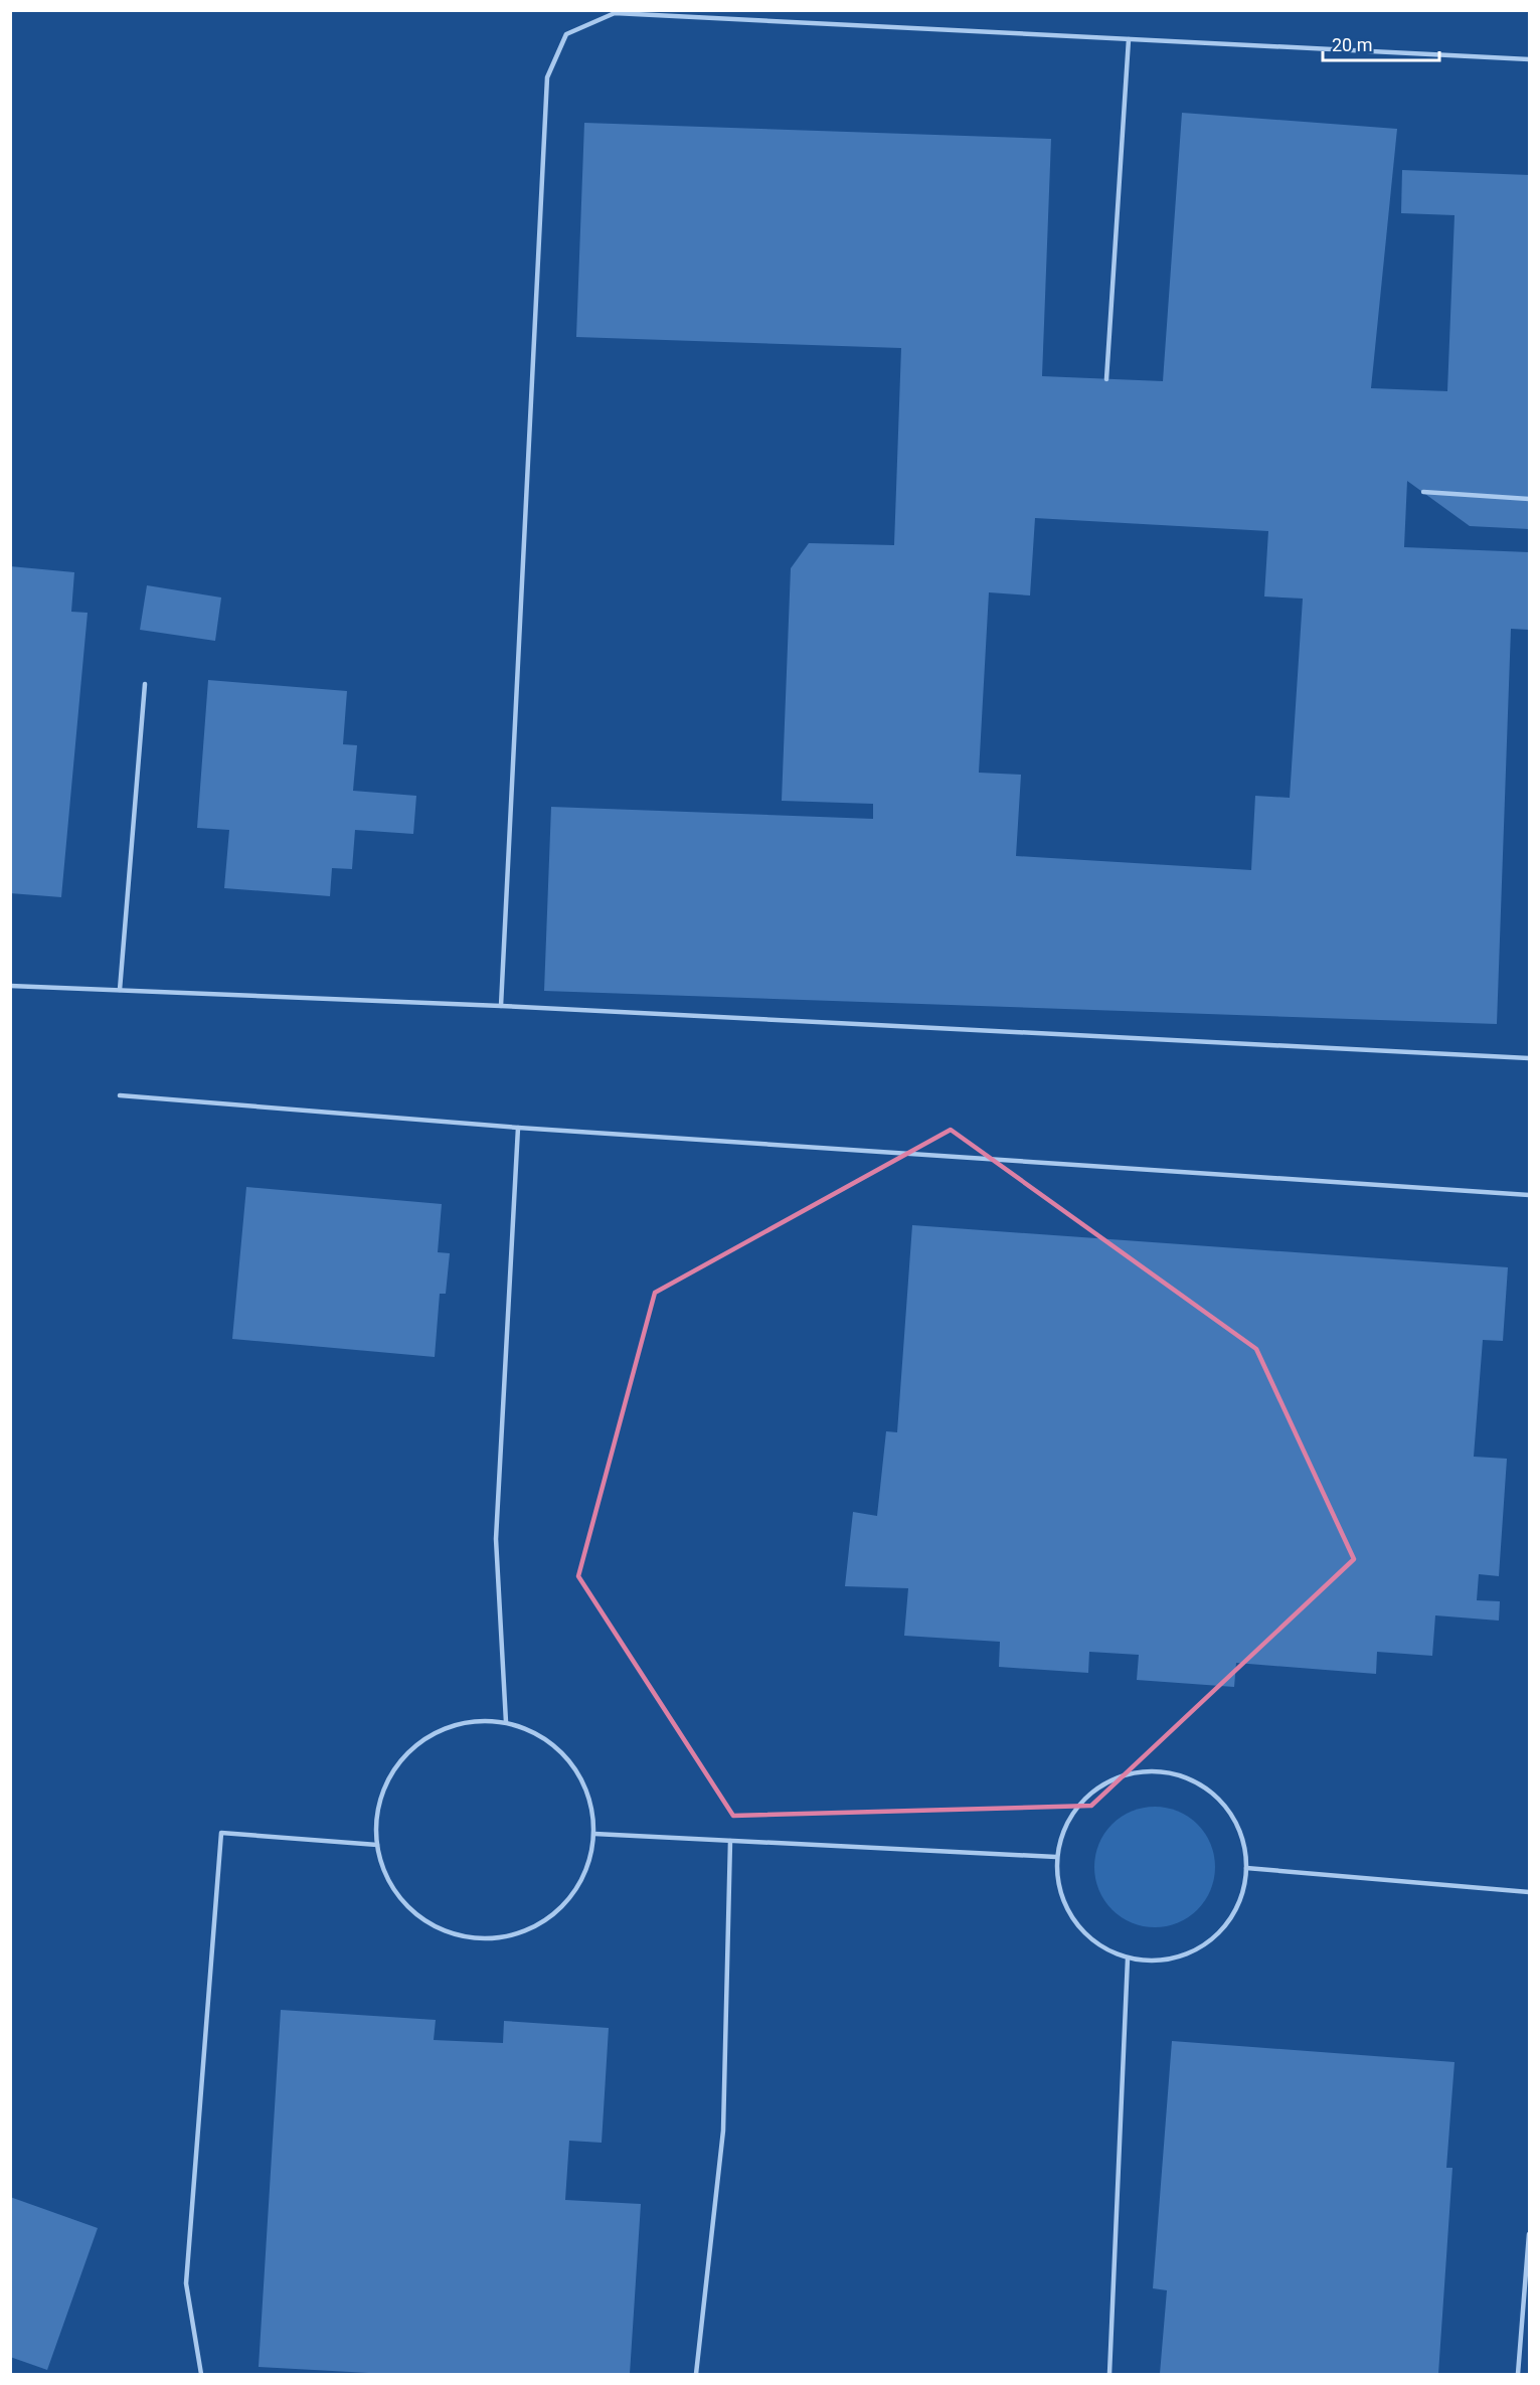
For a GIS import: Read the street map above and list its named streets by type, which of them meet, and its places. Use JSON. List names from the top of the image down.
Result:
{
  "scale_bar": "20 m"
}
